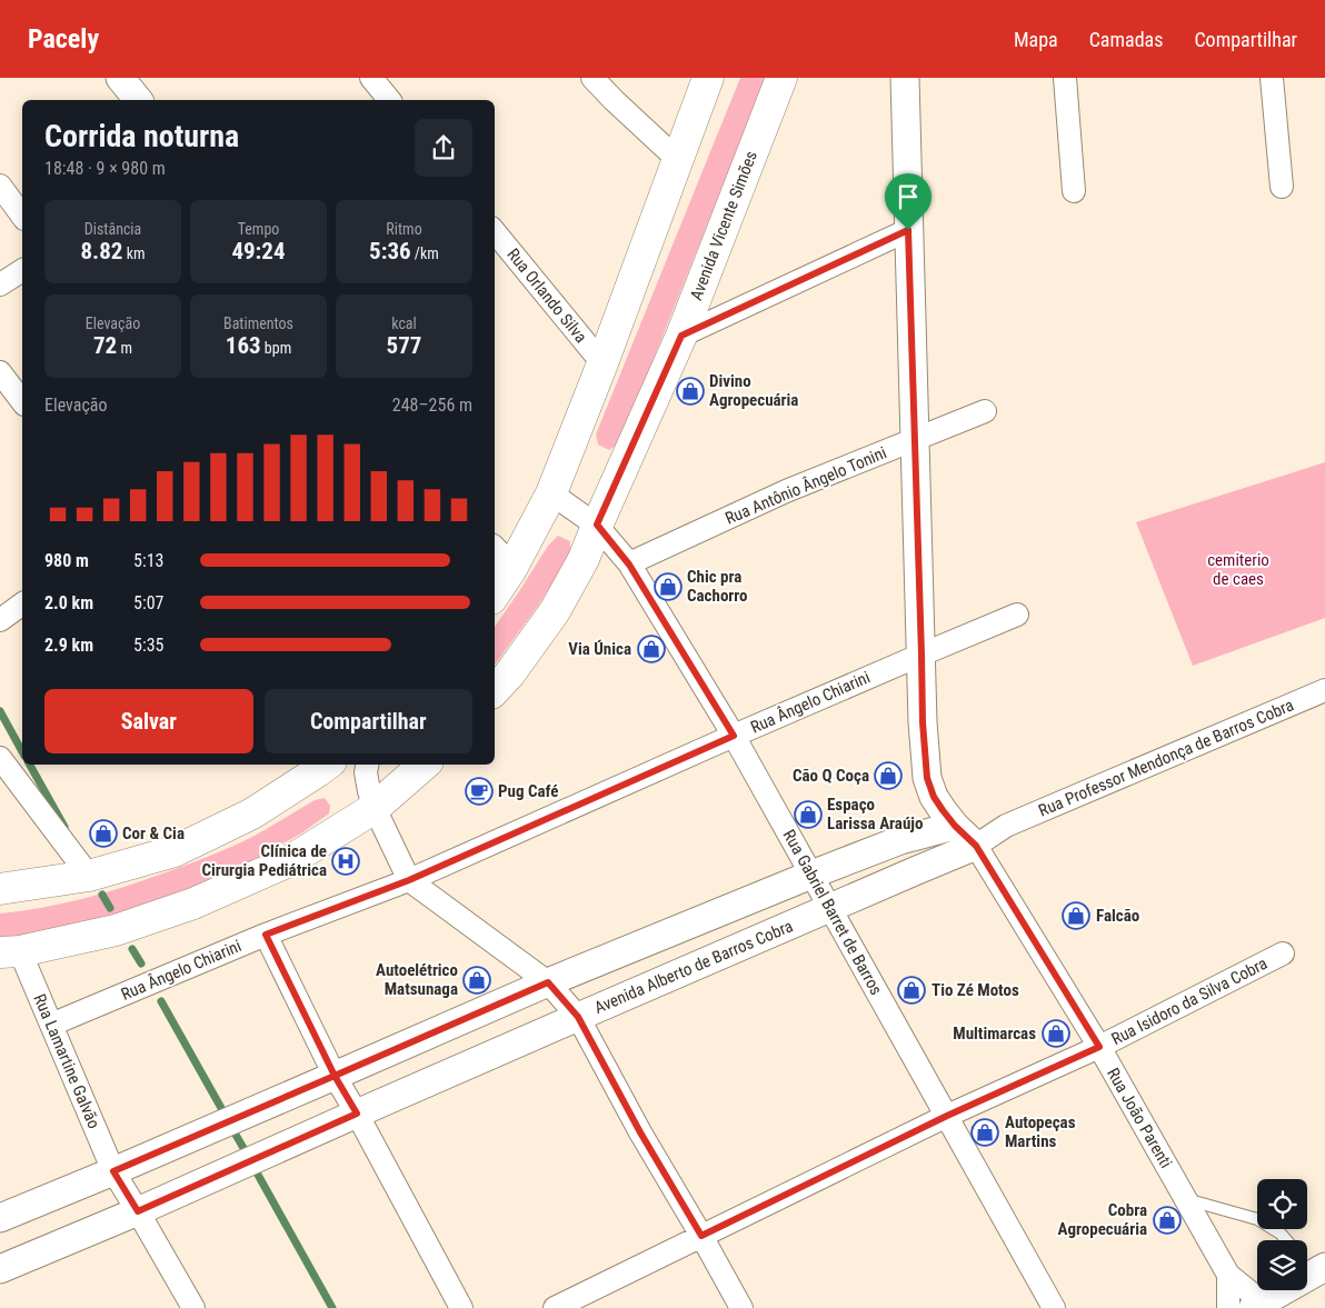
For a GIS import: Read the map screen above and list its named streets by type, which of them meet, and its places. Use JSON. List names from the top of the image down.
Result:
{
  "streets": {
    "main road": ["Avenida Vicente Simões"],
    "street": [
      "Rua Orlando Silva",
      "Rua Antônio Ângelo Tonini",
      "Rua Ângelo Chiarini",
      "Rua Professor Mendonça de Barros Cobra",
      "Rua Gabriel Barret de Barros",
      "Avenida Alberto de Barros Cobra",
      "Rua Isidoro da Silva Cobra",
      "Rua Lamartine Galvão",
      "Rua João Parenti"
    ]
  },
  "crossings": [
    ["Avenida Vicente Simões", "Rua Gabriel Barret de Barros"],
    ["Rua Antônio Ângelo Tonini", "Rua Gabriel Barret de Barros"],
    ["Rua Antônio Ângelo Tonini", "Rua João Parenti"],
    ["Rua Ângelo Chiarini", "Rua Gabriel Barret de Barros"],
    ["Rua Ângelo Chiarini", "Rua Lamartine Galvão"],
    ["Rua Ângelo Chiarini", "Rua João Parenti"],
    ["Rua Professor Mendonça de Barros Cobra", "Avenida Alberto de Barros Cobra"],
    ["Rua Professor Mendonça de Barros Cobra", "Rua João Parenti"],
    ["Rua Gabriel Barret de Barros", "Avenida Alberto de Barros Cobra"],
    ["Rua Gabriel Barret de Barros", "Rua Isidoro da Silva Cobra"],
    ["Avenida Alberto de Barros Cobra", "Rua João Parenti"],
    ["Rua Isidoro da Silva Cobra", "Rua João Parenti"]
  ],
  "parks": ["cemiterio de caes"],
  "places": {
    "shop": [
      "Divino Agropecuária",
      "Chic pra Cachorro",
      "Via Única",
      "Cão Q Coça",
      "Espaço Larissa Araújo",
      "Cor & Cia",
      "Falcão",
      "Autoelétrico Matsunaga",
      "Tio Zé Motos",
      "Multimarcas",
      "Autopeças Martins",
      "Cobra Agropecuária"
    ],
    "cafe": ["Pug Café"],
    "hospital": ["Clínica de Cirurgia Pediátrica"]
  },
  "page": {
    "header": "Pacely",
    "nav": ["Mapa", "Camadas", "Compartilhar"],
    "heading": ["Corrida noturna", "18:48 · 9 × 980 m"],
    "stats": [
      ["Distância", "8.82 km"],
      ["Tempo", "49:24"],
      ["Ritmo", "5:36 /km"],
      ["Elevação", "72 m"],
      ["Batimentos", "163 bpm"],
      ["kcal", "577"]
    ],
    "chart": ["Elevação", "248–256 m"],
    "list": [
      {
        "name": "980 m",
        "note": "5:13"
      },
      {
        "name": "2.0 km",
        "note": "5:07"
      },
      {
        "name": "2.9 km",
        "note": "5:35"
      }
    ],
    "buttons": ["Salvar", "Compartilhar"]
  }
}
